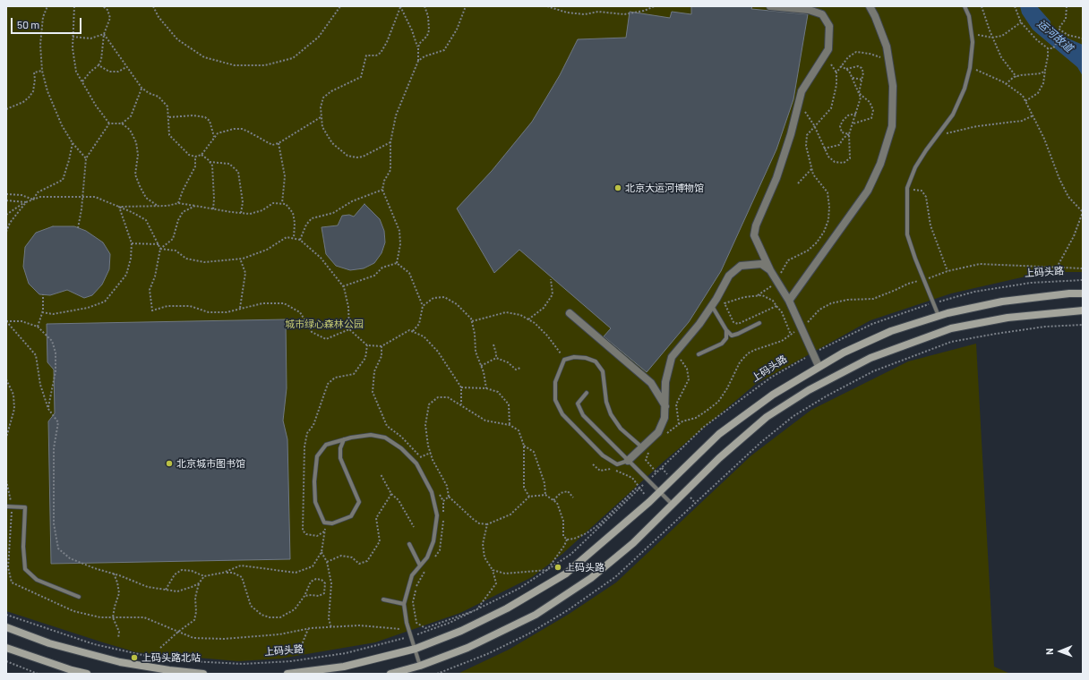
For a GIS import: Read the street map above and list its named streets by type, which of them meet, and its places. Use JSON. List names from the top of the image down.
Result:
{
  "streets": {
    "path": ["上码头路"]
  },
  "water": ["运河故道"],
  "parks": ["城市绿心森林公园"],
  "places": [
    "北京大运河博物馆",
    "北京城市图书馆",
    "上码头路",
    "上码头路北站"
  ],
  "scale_bar": "50 m",
  "north": "left"
}
